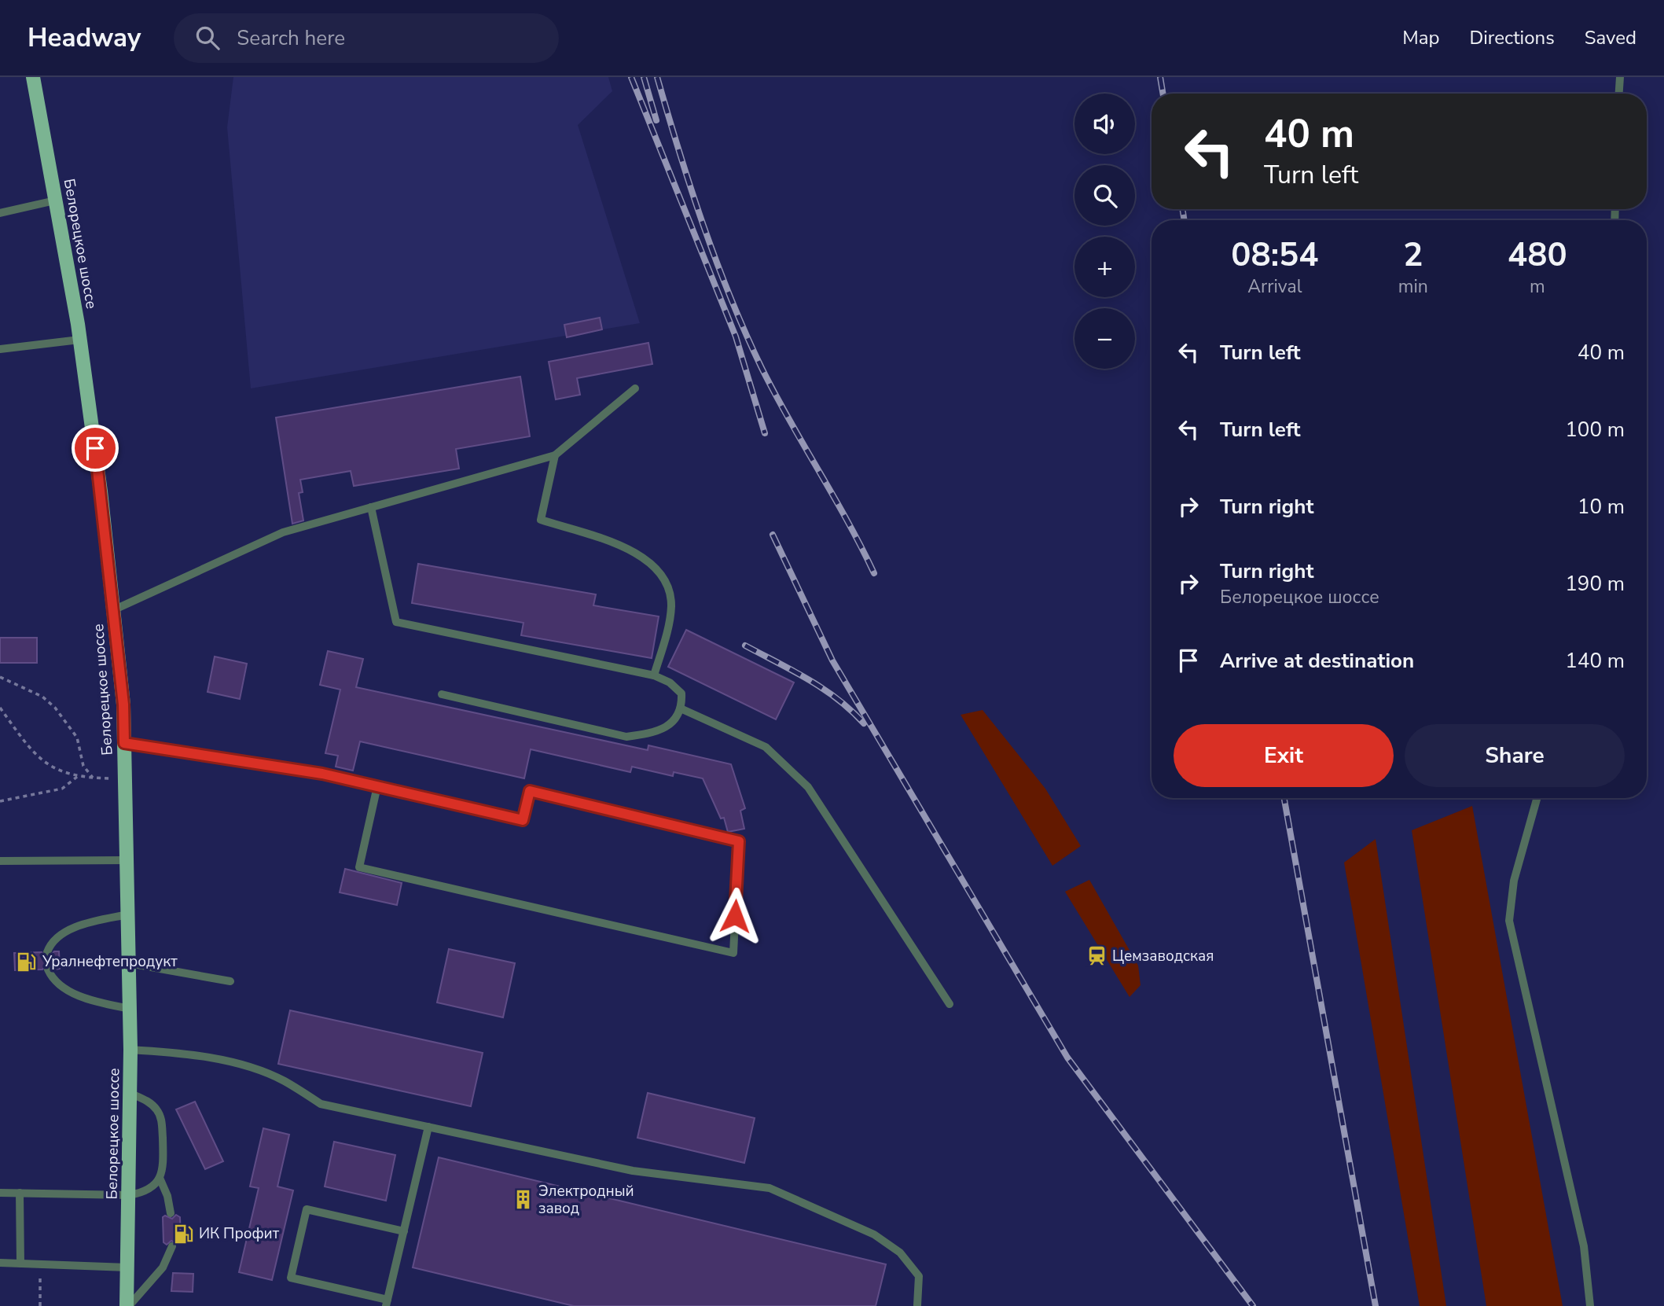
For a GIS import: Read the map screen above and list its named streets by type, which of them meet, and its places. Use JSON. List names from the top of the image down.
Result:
{
  "streets": {
    "main road": ["Белорецкое шоссе"]
  },
  "places": {
    "station": ["Цемзаводская"],
    "fuel station": ["Уралнефтепродукт", "ИК Профит"],
    "building": ["Электродный завод"]
  },
  "page": {
    "header": "Headway",
    "search": "Search here",
    "nav": ["Map", "Directions", "Saved"],
    "map_buttons": ["+", "−"],
    "turn": ["40 m", "Turn left"],
    "eta": [
      "08:54",
      "Arrival",
      "2",
      "min",
      "480",
      "m"
    ],
    "list": [
      {
        "name": "Turn left",
        "value": "40 m"
      },
      {
        "name": "Turn left",
        "value": "100 m"
      },
      {
        "name": "Turn right",
        "value": "10 m"
      },
      {
        "name": "Turn right",
        "note": "Белорецкое шоссе",
        "value": "190 m"
      },
      {
        "name": "Arrive at destination",
        "value": "140 m"
      }
    ],
    "buttons": ["Exit", "Share"]
  }
}
